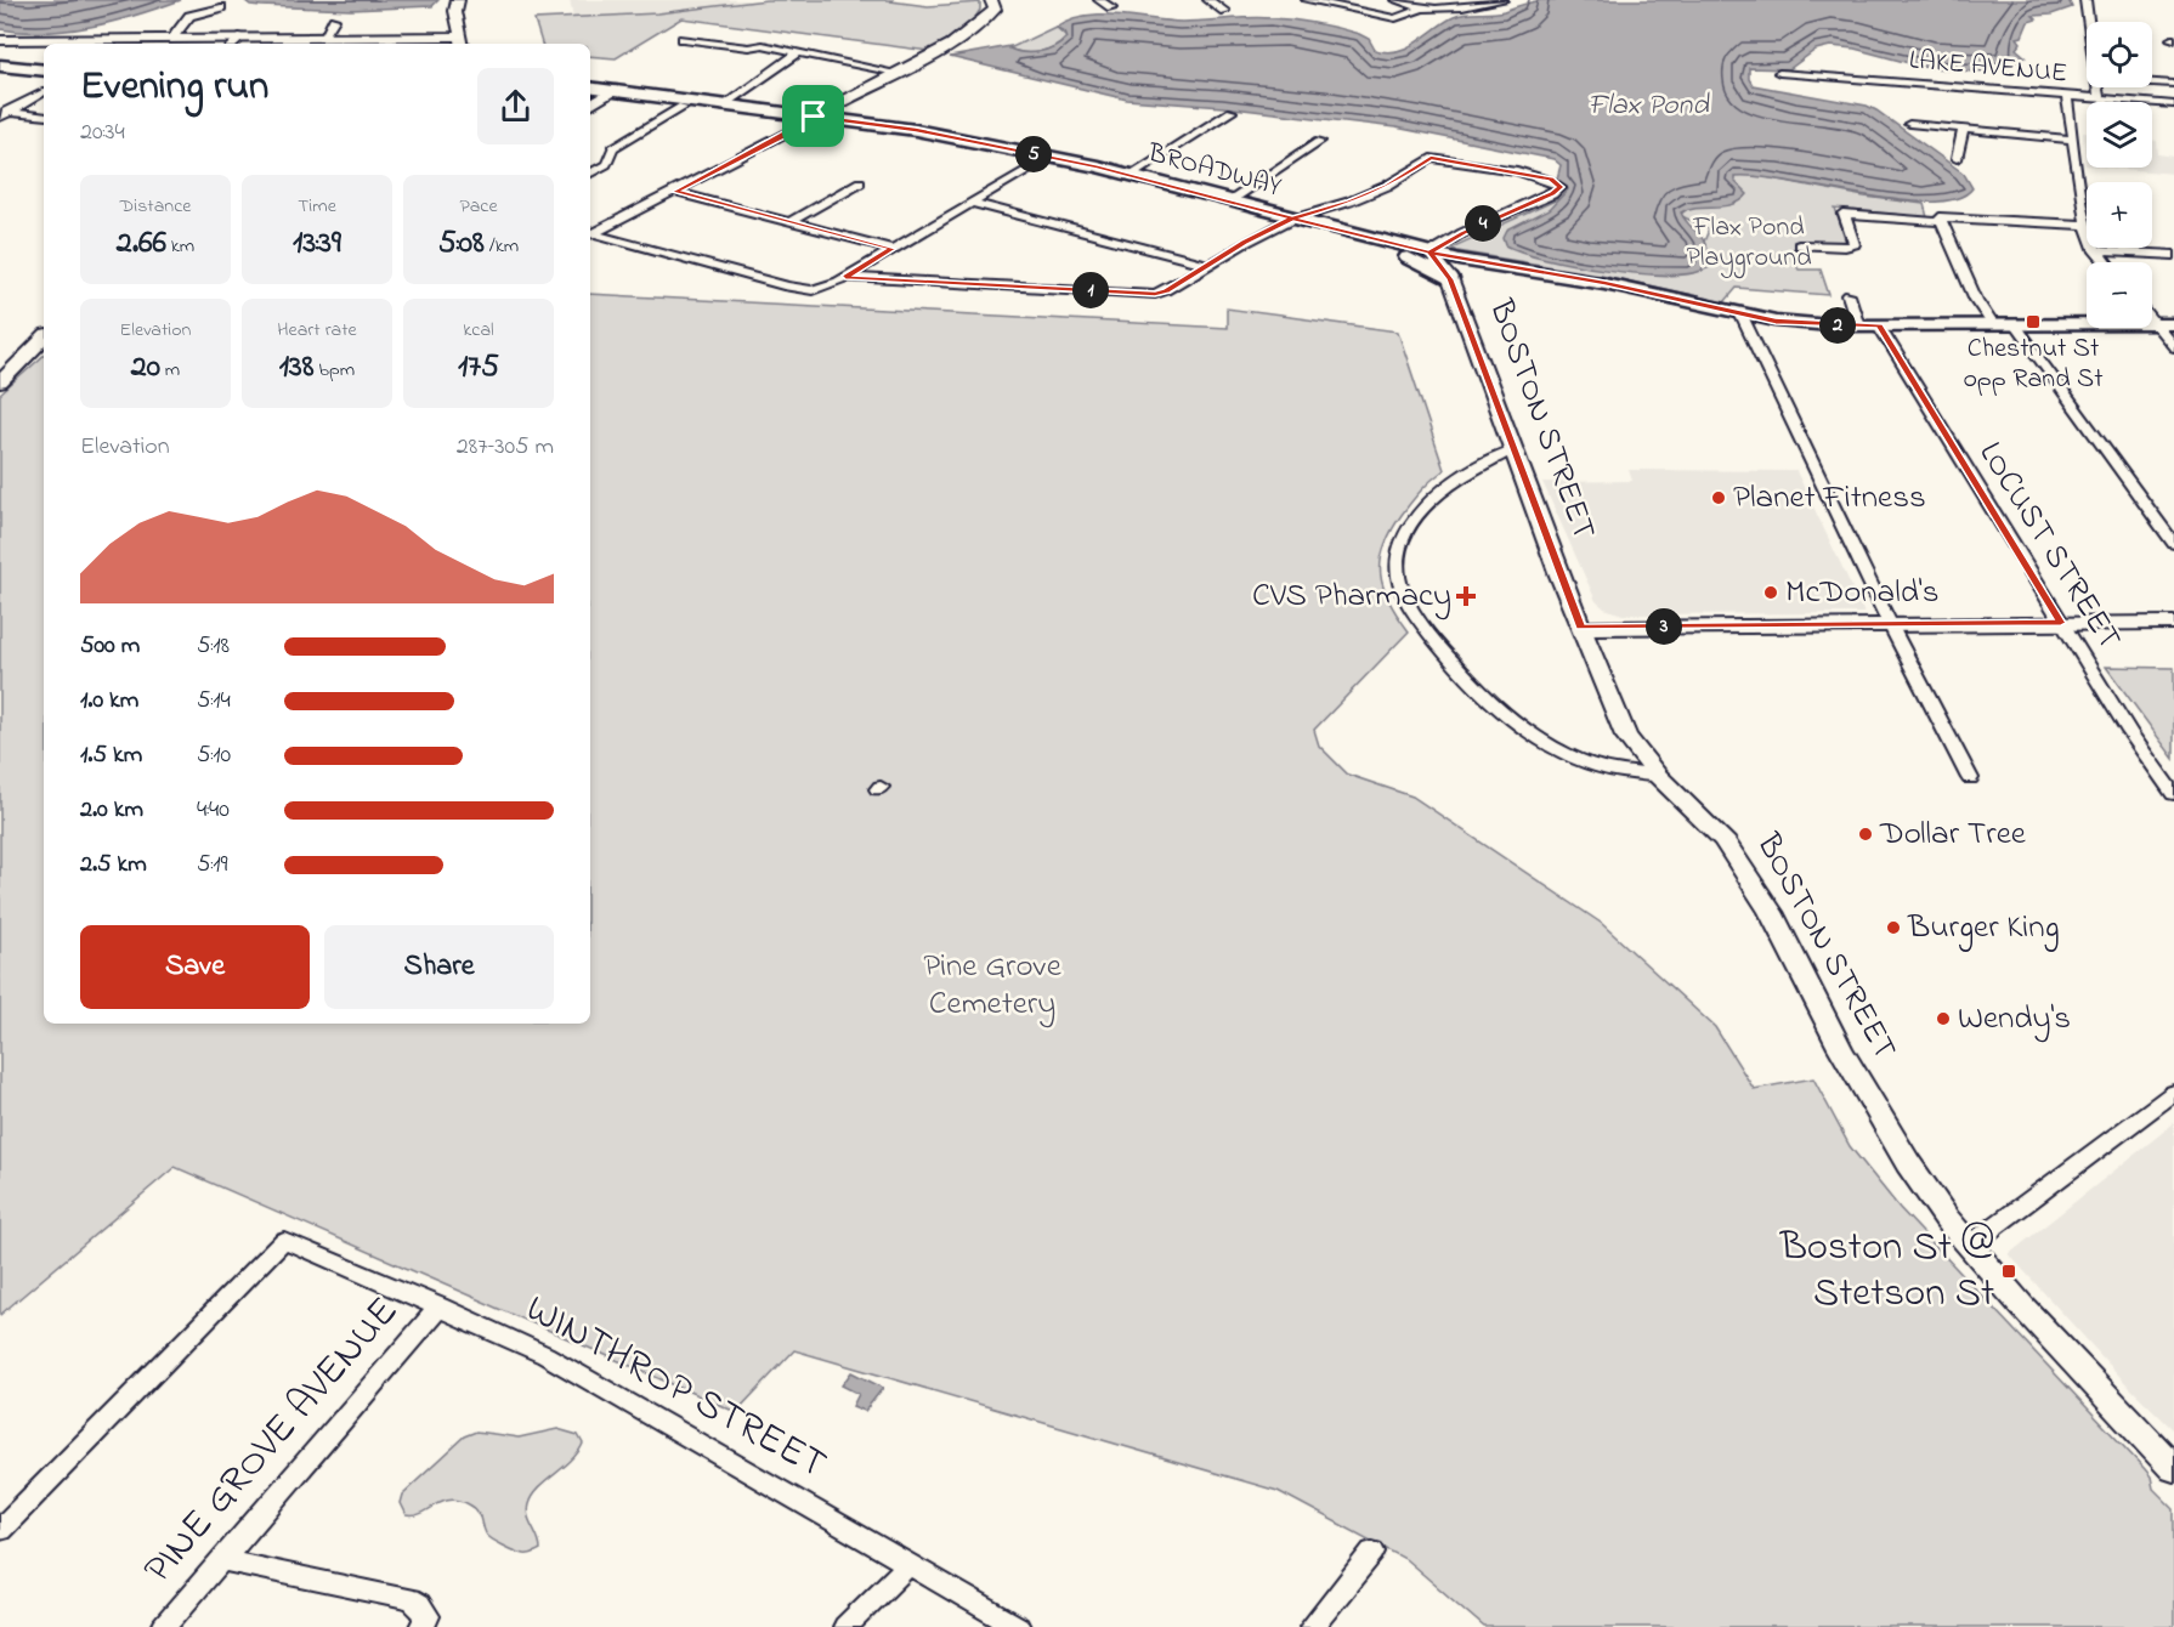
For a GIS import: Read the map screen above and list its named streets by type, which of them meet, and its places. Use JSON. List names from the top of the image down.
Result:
{
  "streets": {
    "main road": ["BROADWAY", "BOSTON STREET"],
    "street": [
      "LAKE AVENUE",
      "LOCUST STREET",
      "WINTHROP STREET",
      "PINE GROVE AVENUE"
    ]
  },
  "crossings": [
    ["BROADWAY", "BOSTON STREET"],
    ["BROADWAY", "LOCUST STREET"],
    ["WINTHROP STREET", "PINE GROVE AVENUE"]
  ],
  "water": ["Flax Pond"],
  "parks": ["Flax Pond Playground", "Pine Grove Cemetery"],
  "places": {
    "transit": ["Chestnut St opp Rand St", "Boston St @ Stetson St"],
    "other": [
      "Planet Fitness",
      "McDonald's",
      "Dollar Tree",
      "Burger King",
      "Wendy's"
    ],
    "health": ["CVS Pharmacy"]
  },
  "page": {
    "map_buttons": ["+", "−"],
    "heading": ["Evening run", "20:34"],
    "pins": [
      "5",
      "4",
      "1",
      "2",
      "3"
    ],
    "stats": [
      ["Distance", "2.66 km"],
      ["Time", "13:39"],
      ["Pace", "5:08 /km"],
      ["Elevation", "20 m"],
      ["Heart rate", "138 bpm"],
      ["kcal", "175"]
    ],
    "chart": ["Elevation", "287–305 m"],
    "list": [
      {
        "name": "500 m",
        "note": "5:18"
      },
      {
        "name": "1.0 km",
        "note": "5:14"
      },
      {
        "name": "1.5 km",
        "note": "5:10"
      },
      {
        "name": "2.0 km",
        "note": "4:40"
      },
      {
        "name": "2.5 km",
        "note": "5:19"
      }
    ],
    "buttons": ["Save", "Share"]
  }
}
